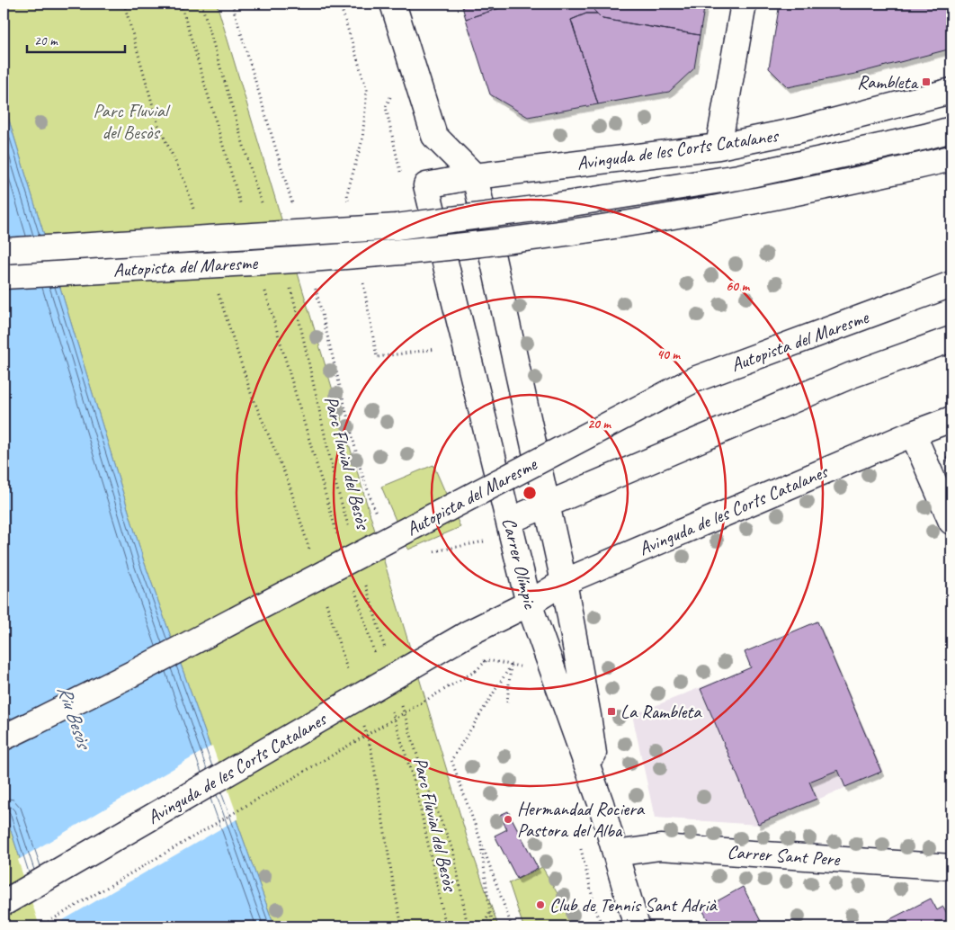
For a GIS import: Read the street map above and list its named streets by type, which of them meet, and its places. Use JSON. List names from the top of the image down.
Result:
{
  "streets": {
    "main road": [
      "Avinguda de les Corts Catalanes",
      "Autopista del Maresme",
      "Carrer Olímpic",
      "Carrer Sant Pere"
    ],
    "path": ["Parc Fluvial del Besòs"]
  },
  "crossings": [
    ["Avinguda de les Corts Catalanes", "Carrer Olímpic"],
    ["Carrer Olímpic", "Carrer Sant Pere"]
  ],
  "water": ["Riu Besòs"],
  "parks": ["Parc Fluvial del Besòs"],
  "places": {
    "transit": ["Rambleta", "La Rambleta"],
    "other": ["Hermandad Rociera Pastora del Alba", "Club de Tennis Sant Adrià"]
  },
  "scale_bar": "20 m",
  "rings": ["60 m", "40 m", "20 m"]
}
